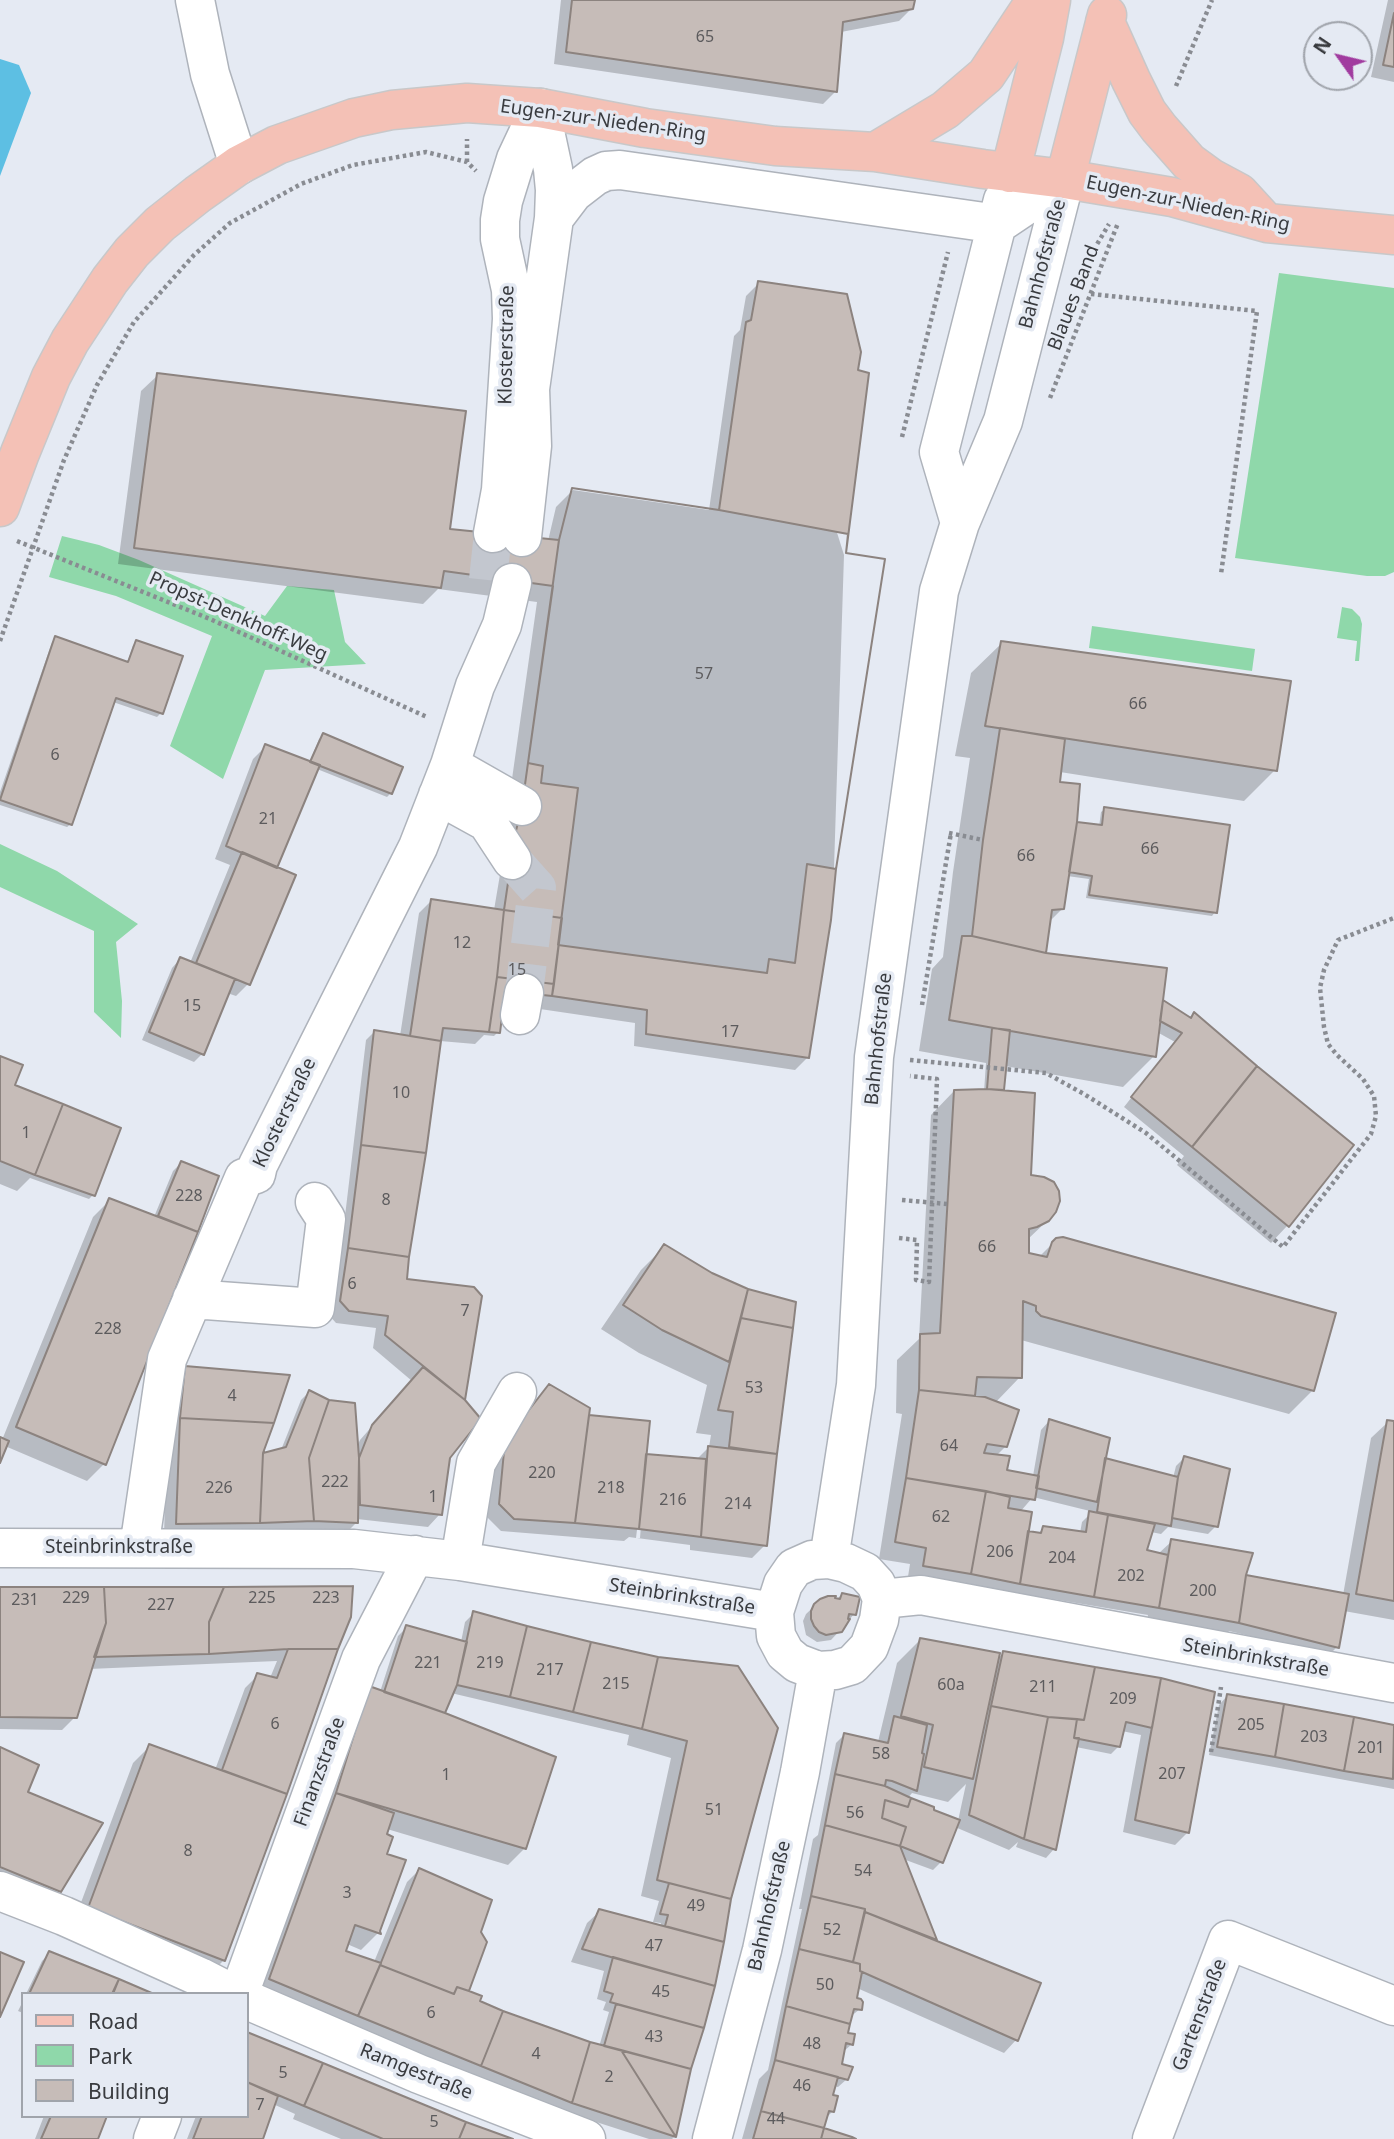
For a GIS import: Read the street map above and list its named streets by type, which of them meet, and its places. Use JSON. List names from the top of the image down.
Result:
{
  "streets": {
    "main road": ["Eugen-zur-Nieden-Ring", "Bahnhofstraße"],
    "street": [
      "Klosterstraße",
      "Steinbrinkstraße",
      "Finanzstraße",
      "Gartenstraße",
      "Ramgestraße"
    ],
    "path": ["Blaues Band", "Propst-Denkhoff-Weg"]
  },
  "crossings": [
    ["Eugen-zur-Nieden-Ring", "Bahnhofstraße"],
    ["Eugen-zur-Nieden-Ring", "Blaues Band"],
    ["Eugen-zur-Nieden-Ring", "Klosterstraße"],
    ["Eugen-zur-Nieden-Ring", "Propst-Denkhoff-Weg"],
    ["Bahnhofstraße", "Steinbrinkstraße"],
    ["Klosterstraße", "Propst-Denkhoff-Weg"],
    ["Klosterstraße", "Steinbrinkstraße"],
    ["Steinbrinkstraße", "Finanzstraße"]
  ],
  "house_numbers": [
    "65",
    "57",
    "66",
    "6",
    "21",
    "66",
    "66",
    "12",
    "15",
    "15",
    "17",
    "10",
    "1",
    "228",
    "8",
    "66",
    "6",
    "7",
    "228",
    "53",
    "4",
    "64",
    "220",
    "222",
    "226",
    "218",
    "1",
    "216",
    "214",
    "62",
    "206",
    "204",
    "202",
    "200",
    "229",
    "225",
    "223",
    "231",
    "227",
    "221",
    "219",
    "217",
    "215",
    "60a",
    "211",
    "209",
    "6",
    "205",
    "203",
    "201",
    "58",
    "207",
    "1",
    "51",
    "56",
    "8",
    "54",
    "3",
    "49",
    "52",
    "47",
    "50",
    "45",
    "6",
    "43",
    "48",
    "4",
    "5",
    "2",
    "46",
    "7",
    "44",
    "5"
  ],
  "legend": ["Road", "Park", "Building"],
  "north": "top left"
}
